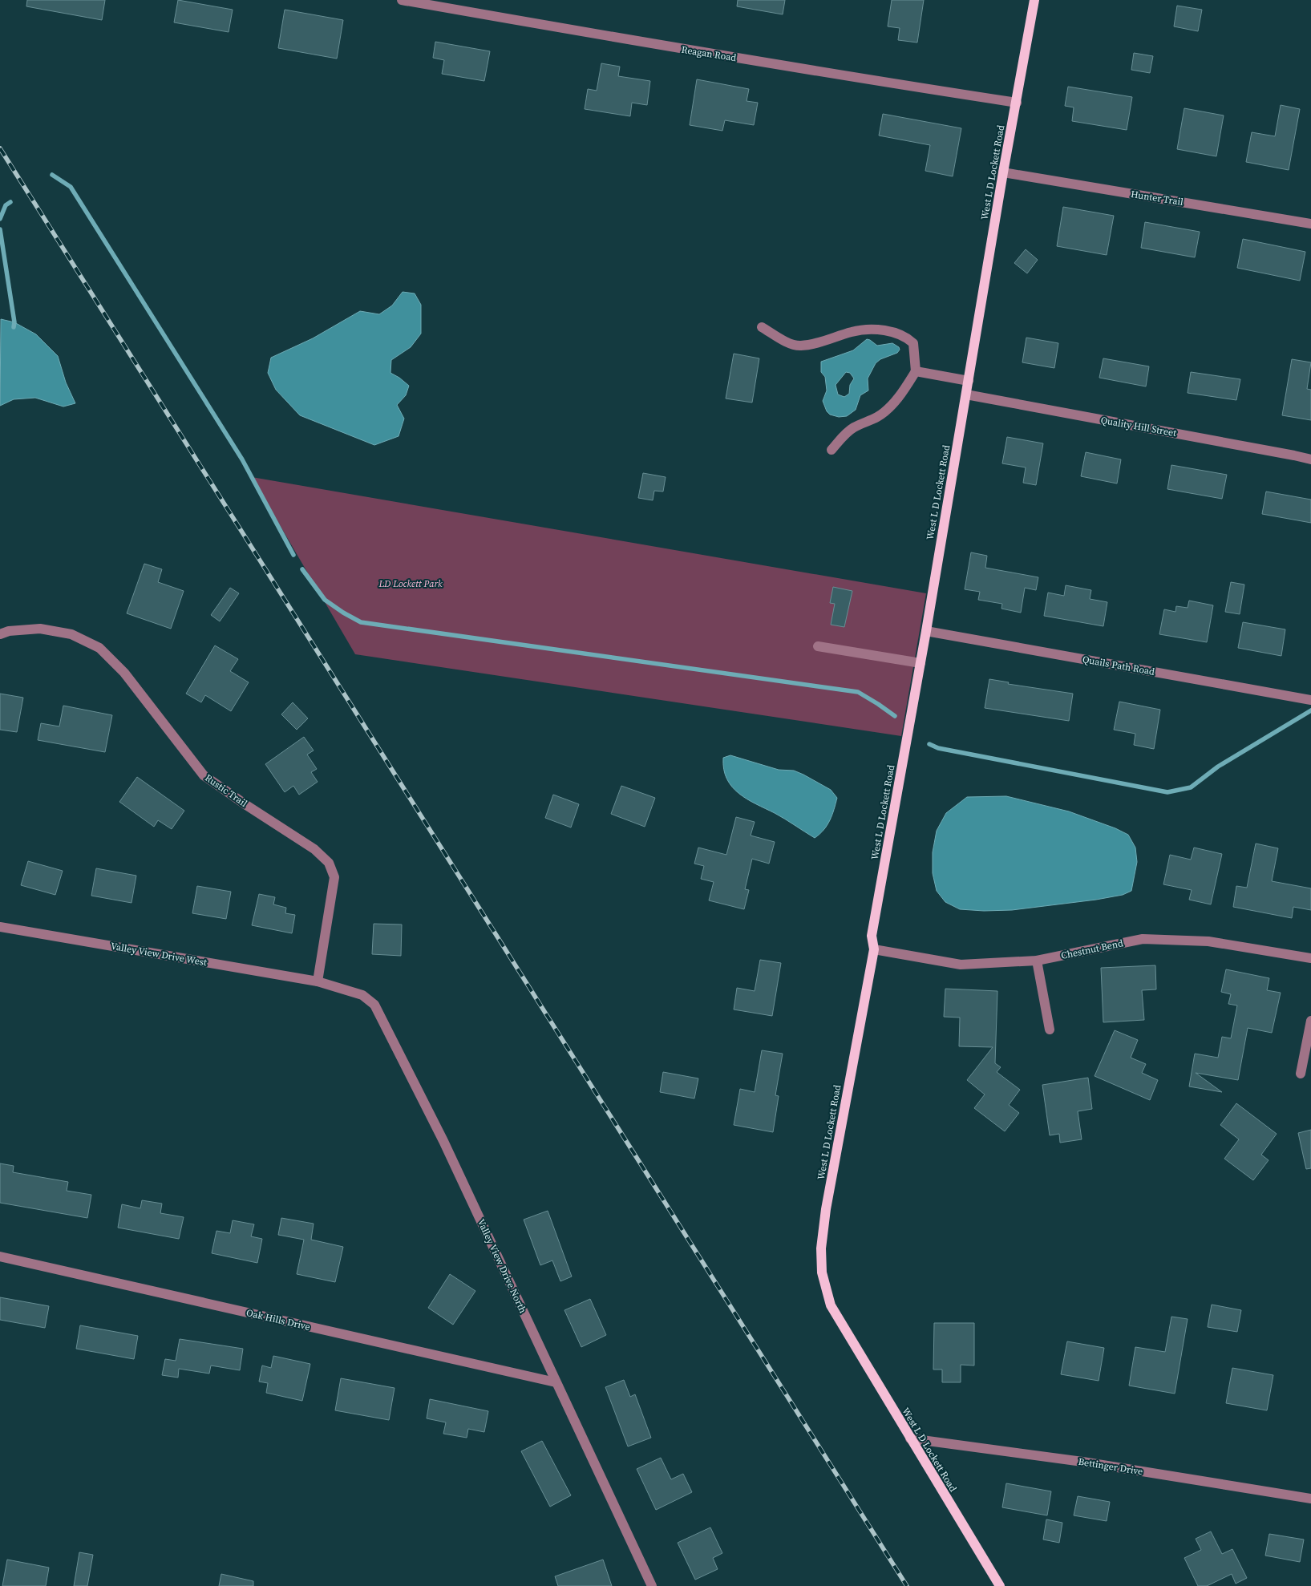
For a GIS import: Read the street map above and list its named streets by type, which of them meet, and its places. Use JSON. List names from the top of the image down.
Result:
{
  "streets": {
    "main road": ["West L D Lockett Road"],
    "street": [
      "Reagan Road",
      "Hunter Trail",
      "Quality Hill Street",
      "Quails Path Road",
      "Rustic Trail",
      "Chestnut Bend",
      "Valley View Drive West",
      "Valley View Drive North",
      "Oak Hills Drive",
      "Bettinger Drive"
    ]
  },
  "crossings": [
    ["Reagan Road", "West L D Lockett Road"],
    ["West L D Lockett Road", "Hunter Trail"],
    ["West L D Lockett Road", "Quality Hill Street"],
    ["West L D Lockett Road", "Quails Path Road"],
    ["West L D Lockett Road", "Chestnut Bend"],
    ["West L D Lockett Road", "Bettinger Drive"],
    ["Rustic Trail", "Valley View Drive West"],
    ["Rustic Trail", "Valley View Drive North"],
    ["Valley View Drive West", "Valley View Drive North"],
    ["Valley View Drive North", "Oak Hills Drive"]
  ],
  "parks": ["LD Lockett Park"]
}
